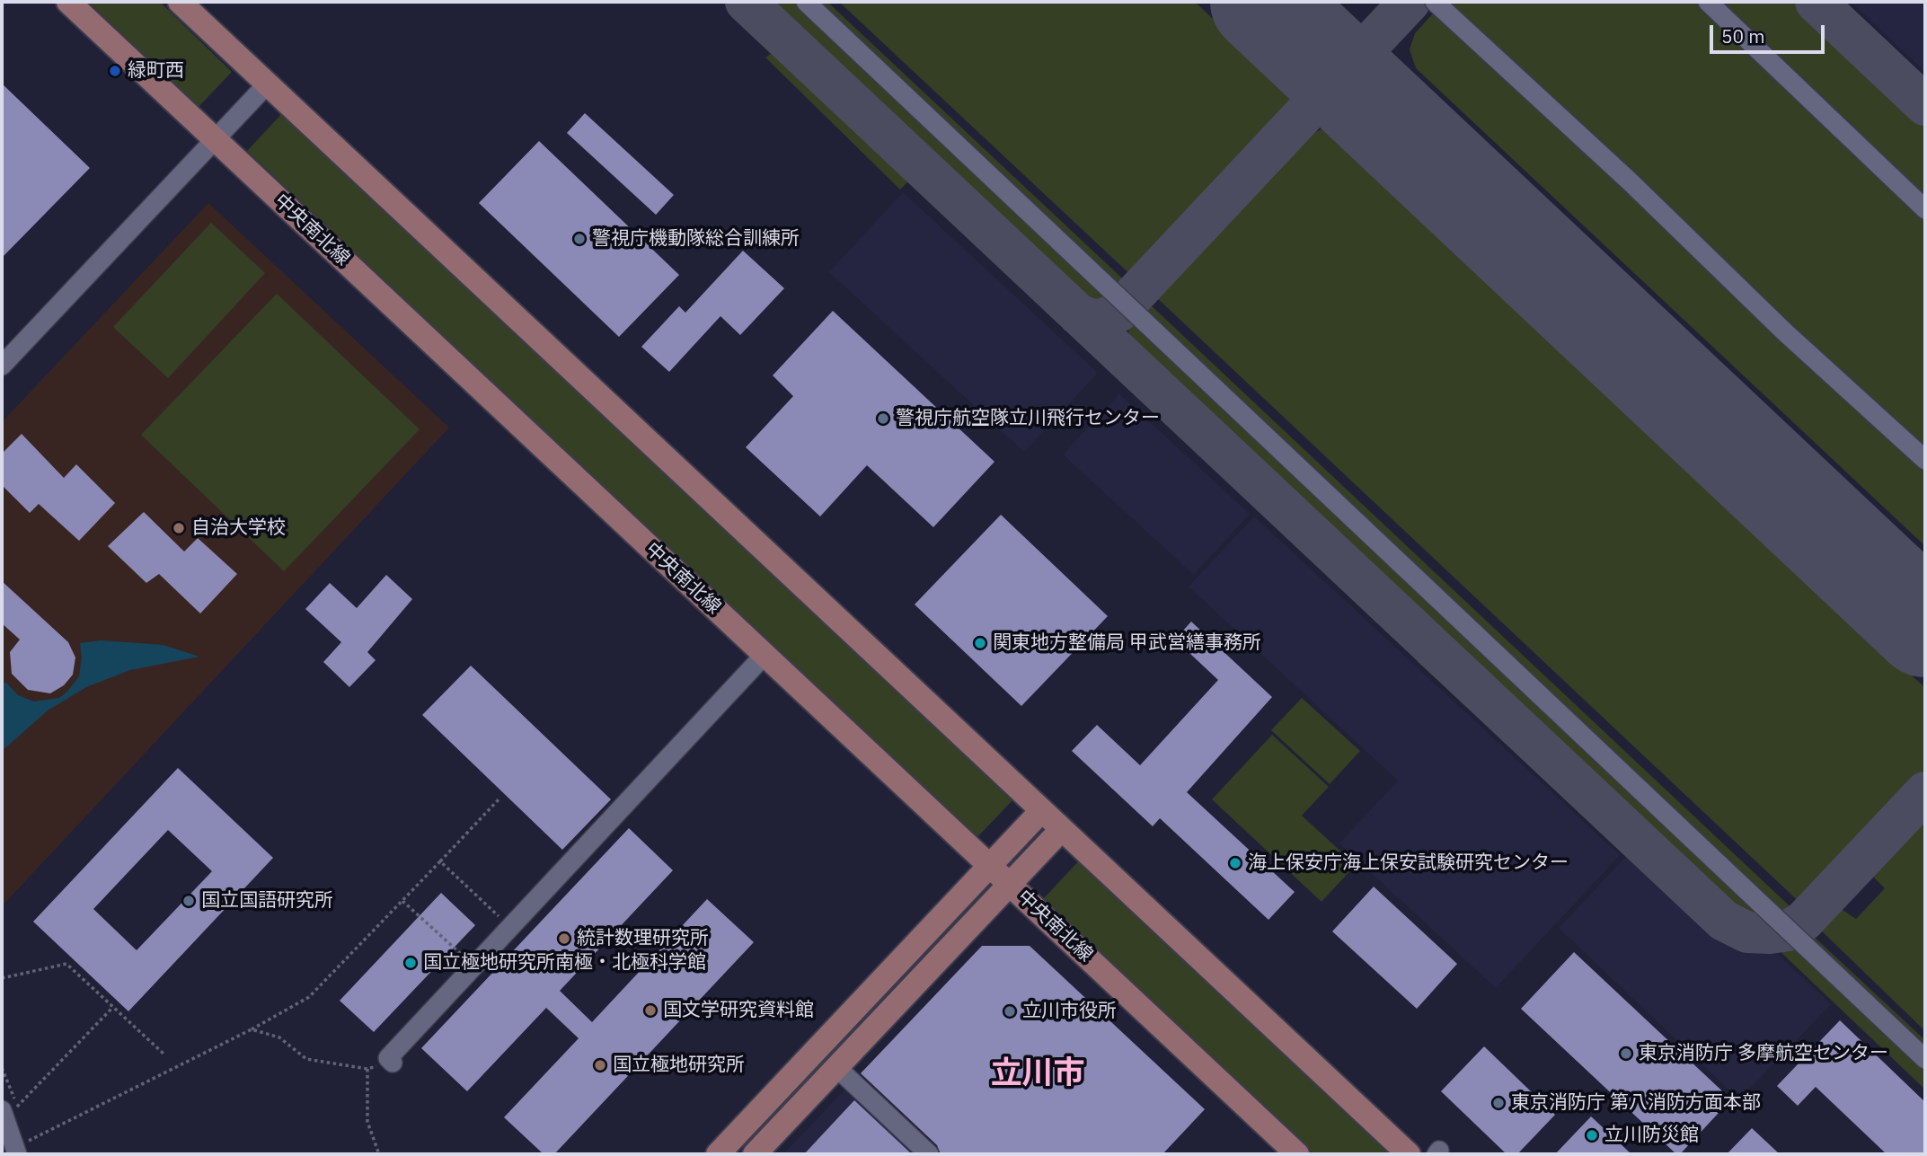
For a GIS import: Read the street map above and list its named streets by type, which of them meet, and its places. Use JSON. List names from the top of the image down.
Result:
{
  "streets": {
    "main road": ["中央南北線"]
  },
  "districts": ["立川市"],
  "places": [
    "緑町西",
    "警視庁機動隊総合訓練所",
    "警視庁航空隊立川飛行センター",
    "自治大学校",
    "関東地方整備局 甲武営繕事務所",
    "海上保安庁海上保安試験研究センター",
    "国立国語研究所",
    "統計数理研究所",
    "国立極地研究所南極・北極科学館",
    "国文学研究資料館",
    "立川市役所",
    "東京消防庁 多摩航空センター",
    "国立極地研究所",
    "東京消防庁 第八消防方面本部",
    "立川防災館"
  ],
  "scale_bar": "50 m"
}
